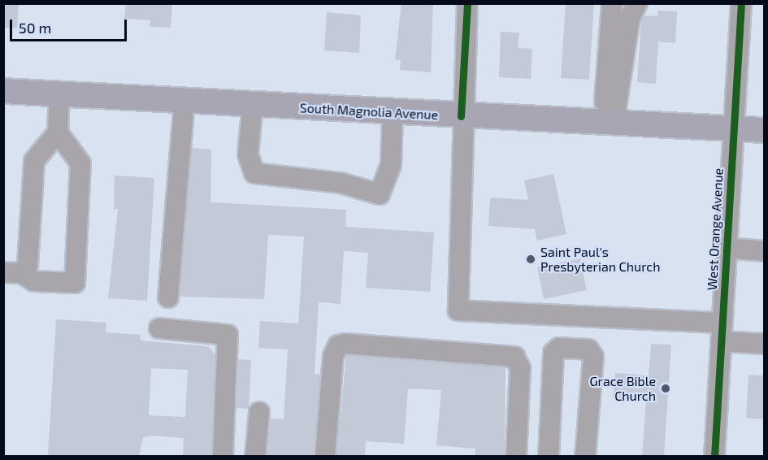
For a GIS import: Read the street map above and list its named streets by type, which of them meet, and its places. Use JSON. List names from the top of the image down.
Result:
{
  "streets": {
    "main road": ["South Magnolia Avenue"],
    "street": ["West Orange Avenue"]
  },
  "crossings": [
    ["South Magnolia Avenue", "West Orange Avenue"]
  ],
  "places": ["Saint Paul's Presbyterian Church", "Grace Bible Church"],
  "scale_bar": "50 m"
}
